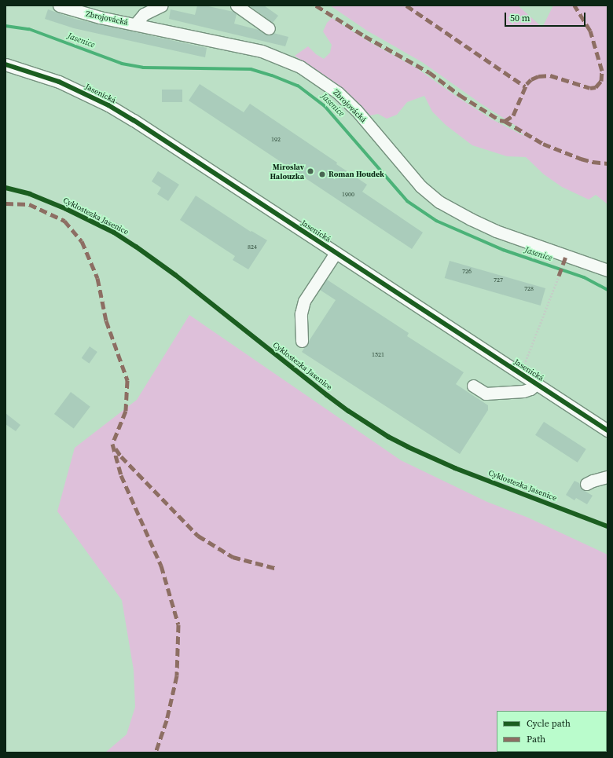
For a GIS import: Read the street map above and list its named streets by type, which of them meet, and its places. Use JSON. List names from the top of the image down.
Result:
{
  "streets": {
    "street": ["Zbrojovácká", "Jasenická"],
    "cycle path": ["Cyklostezka Jasenice"]
  },
  "water": ["Jasenice"],
  "places": ["Miroslav Halouzka", "Roman Houdek"],
  "house_numbers": [
    "192",
    "1900",
    "824",
    "726",
    "727",
    "728",
    "1521"
  ],
  "legend": ["Cycle path", "Path"],
  "scale_bar": "50 m"
}
